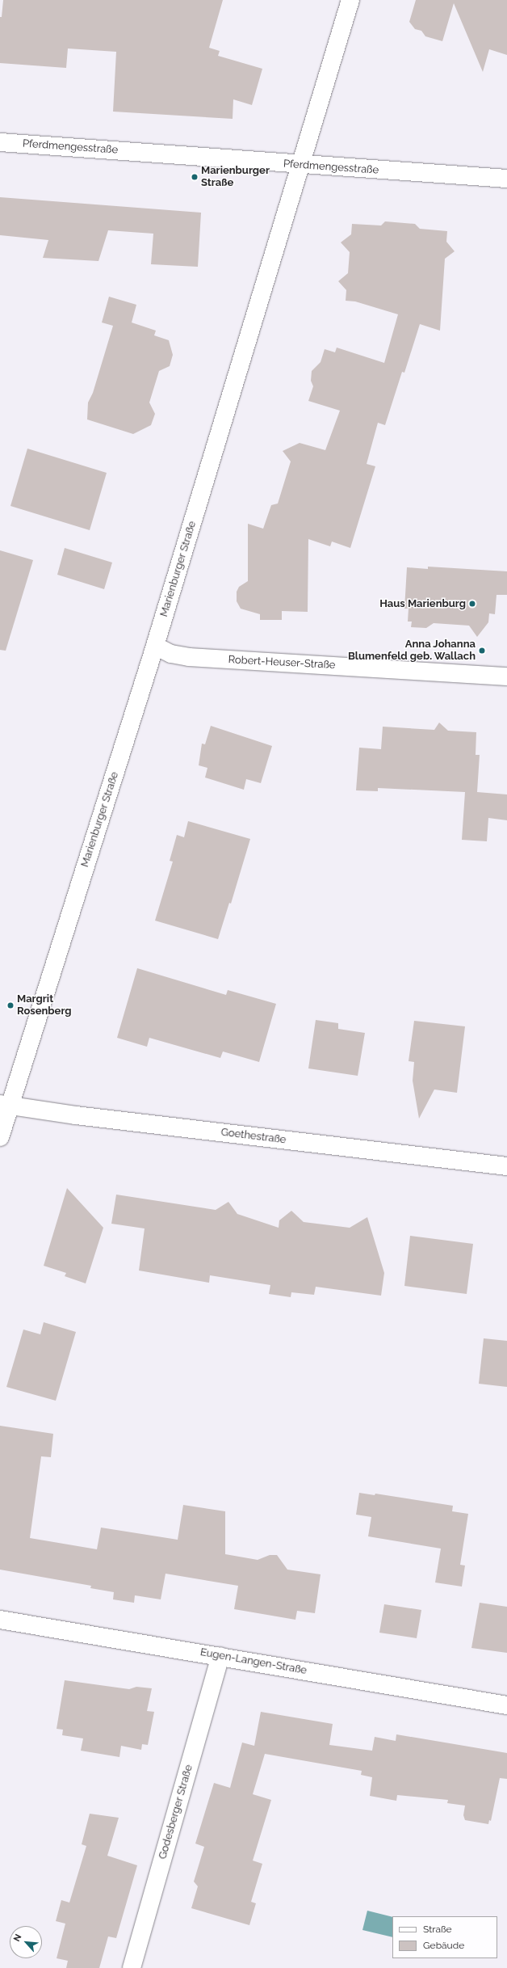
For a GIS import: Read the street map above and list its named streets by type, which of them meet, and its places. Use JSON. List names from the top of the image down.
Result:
{
  "streets": {
    "street": [
      "Pferdmengesstraße",
      "Marienburger Straße",
      "Robert-Heuser-Straße",
      "Goethestraße",
      "Eugen-Langen-Straße",
      "Godesberger Straße"
    ]
  },
  "crossings": [
    ["Pferdmengesstraße", "Marienburger Straße"],
    ["Marienburger Straße", "Robert-Heuser-Straße"],
    ["Marienburger Straße", "Goethestraße"],
    ["Eugen-Langen-Straße", "Godesberger Straße"]
  ],
  "places": [
    "Marienburger Straße",
    "Haus Marienburg",
    "Anna Johanna Blumenfeld geb. Wallach",
    "Margrit Rosenberg"
  ],
  "legend": ["Straße", "Gebäude"],
  "north": "top left"
}
